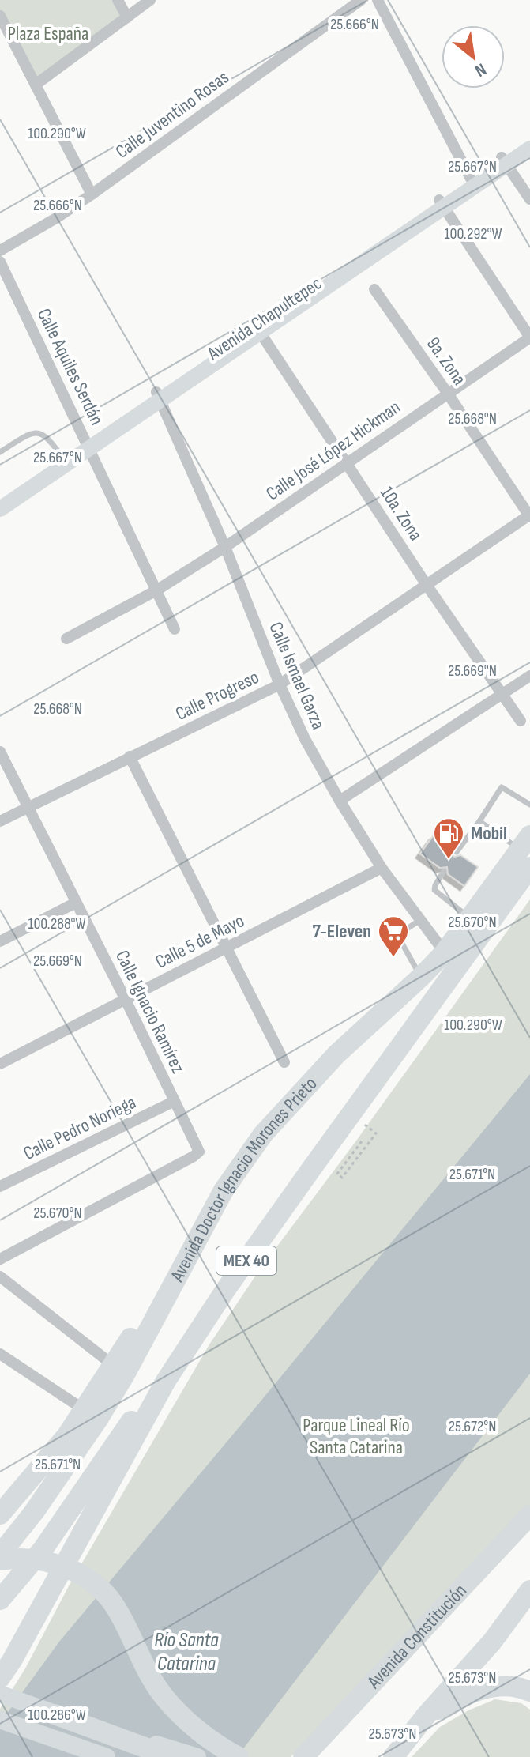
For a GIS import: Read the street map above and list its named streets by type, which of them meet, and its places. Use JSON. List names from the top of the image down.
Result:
{
  "streets": {
    "highway": ["Avenida Doctor Ignacio Morones Prieto", "MEX 40", "Avenida Constitución"],
    "main road": ["Avenida Chapultepec"],
    "street": [
      "Calle Juventino Rosas",
      "9a. Zona",
      "Calle Aquiles Serdán",
      "Calle José López Hickman",
      "10a. Zona",
      "Calle Ismael Garza",
      "Calle Progreso",
      "Calle 5 de Mayo",
      "Calle Ignacio Ramírez",
      "Calle Pedro Noriega"
    ]
  },
  "crossings": [
    ["Avenida Chapultepec", "Calle Aquiles Serdán"],
    ["Avenida Chapultepec", "10a. Zona"],
    ["Avenida Chapultepec", "Calle Ismael Garza"],
    ["9a. Zona", "Calle José López Hickman"],
    ["9a. Zona", "Calle Progreso"],
    ["Calle Aquiles Serdán", "Calle José López Hickman"],
    ["Calle José López Hickman", "10a. Zona"],
    ["Calle José López Hickman", "Calle Ismael Garza"],
    ["10a. Zona", "Calle Progreso"],
    ["Calle Ismael Garza", "Calle Progreso"],
    ["Calle Ismael Garza", "Calle 5 de Mayo"],
    ["Calle Ismael Garza", "Avenida Doctor Ignacio Morones Prieto"],
    ["Calle Progreso", "Calle Ignacio Ramírez"],
    ["Calle 5 de Mayo", "Calle Ignacio Ramírez"],
    ["Calle Ignacio Ramírez", "Calle Pedro Noriega"],
    ["Avenida Doctor Ignacio Morones Prieto", "MEX 40"]
  ],
  "water": ["Río Santa Catarina"],
  "parks": ["Plaza España", "Parque Lineal Río Santa Catarina"],
  "places": {
    "fuel station": ["Mobil"],
    "supermarket": ["7-Eleven"]
  },
  "north": "bottom right",
  "coordinates": [
    "25.666°N",
    "100.290°W",
    "25.667°N",
    "100.292°W",
    "25.668°N",
    "25.669°N",
    "25.670°N",
    "100.288°W",
    "25.671°N",
    "25.672°N",
    "25.673°N",
    "100.286°W"
  ]
}
